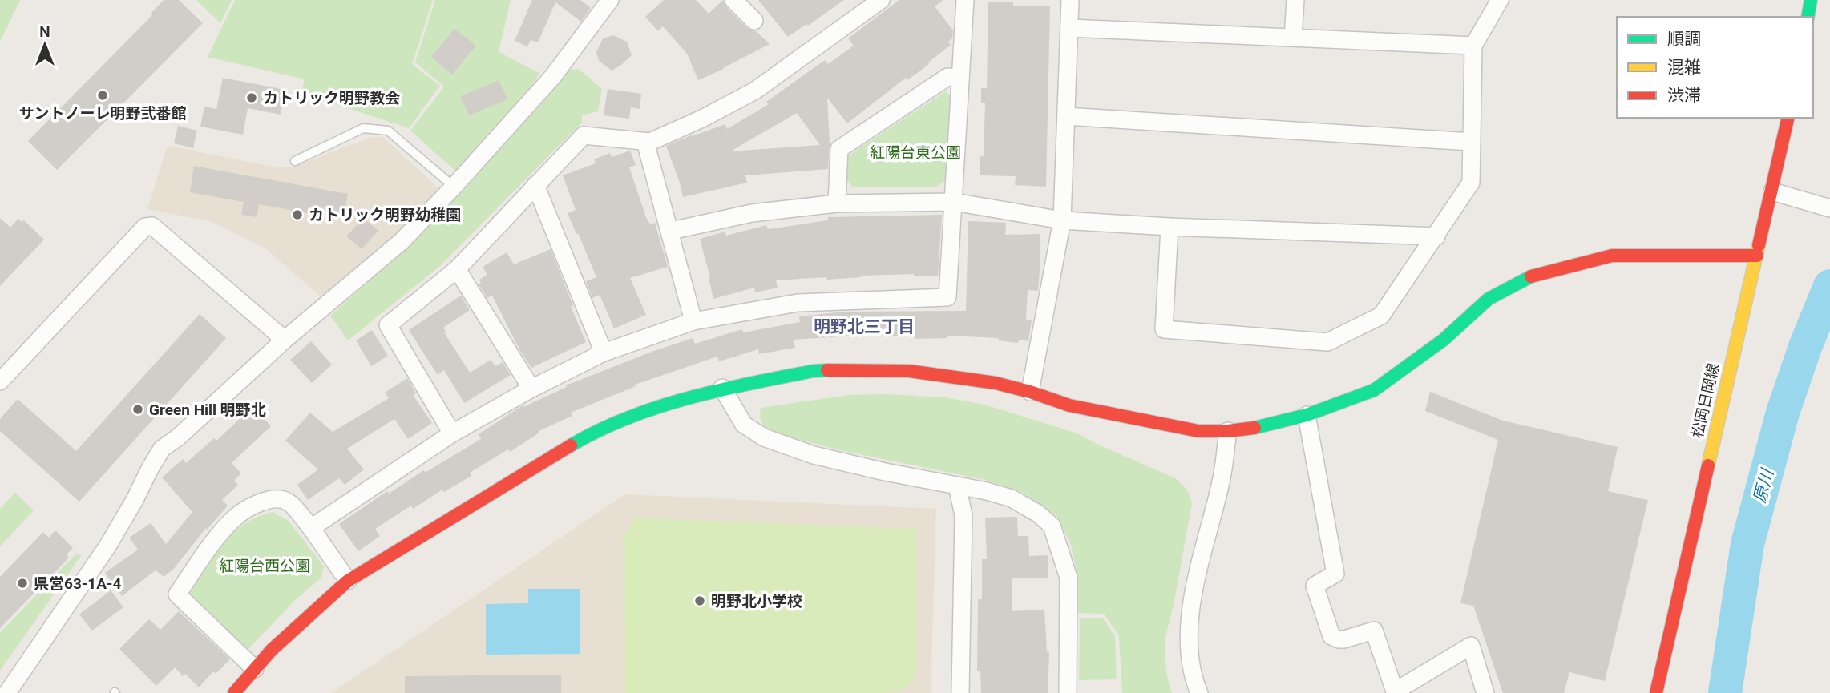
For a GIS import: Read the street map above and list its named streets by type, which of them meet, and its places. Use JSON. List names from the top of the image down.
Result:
{
  "streets": {
    "street": ["松岡日岡線"]
  },
  "districts": ["明野北三丁目"],
  "water": ["原川"],
  "parks": ["紅陽台東公園", "紅陽台西公園"],
  "places": [
    "サントノーレ明野弐番館",
    "カトリック明野教会",
    "カトリック明野幼稚園",
    "Green Hill 明野北",
    "県営63-1A-4",
    "明野北小学校"
  ],
  "legend": ["順調", "混雑", "渋滞"],
  "north": "top"
}
